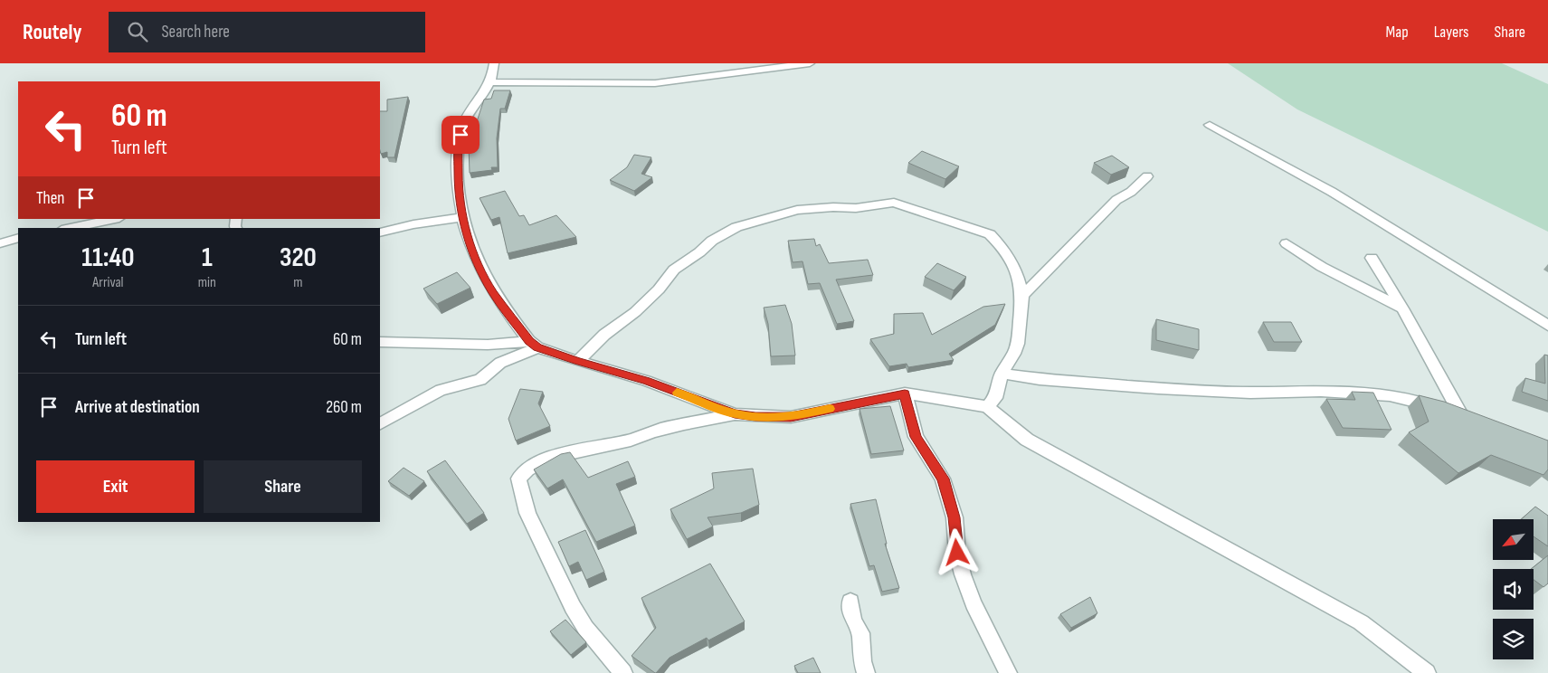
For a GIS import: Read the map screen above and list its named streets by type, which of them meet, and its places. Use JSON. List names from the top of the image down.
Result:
{
  "north": "bottom left",
  "page": {
    "header": "Routely",
    "search": "Search here",
    "nav": ["Map", "Layers", "Share"],
    "turn": ["60 m", "Turn left"],
    "then": "Then",
    "eta": [
      "11:40",
      "Arrival",
      "1",
      "min",
      "320",
      "m"
    ],
    "list": [
      {
        "name": "Turn left",
        "value": "60 m"
      },
      {
        "name": "Arrive at destination",
        "value": "260 m"
      }
    ],
    "buttons": ["Exit", "Share"]
  }
}
